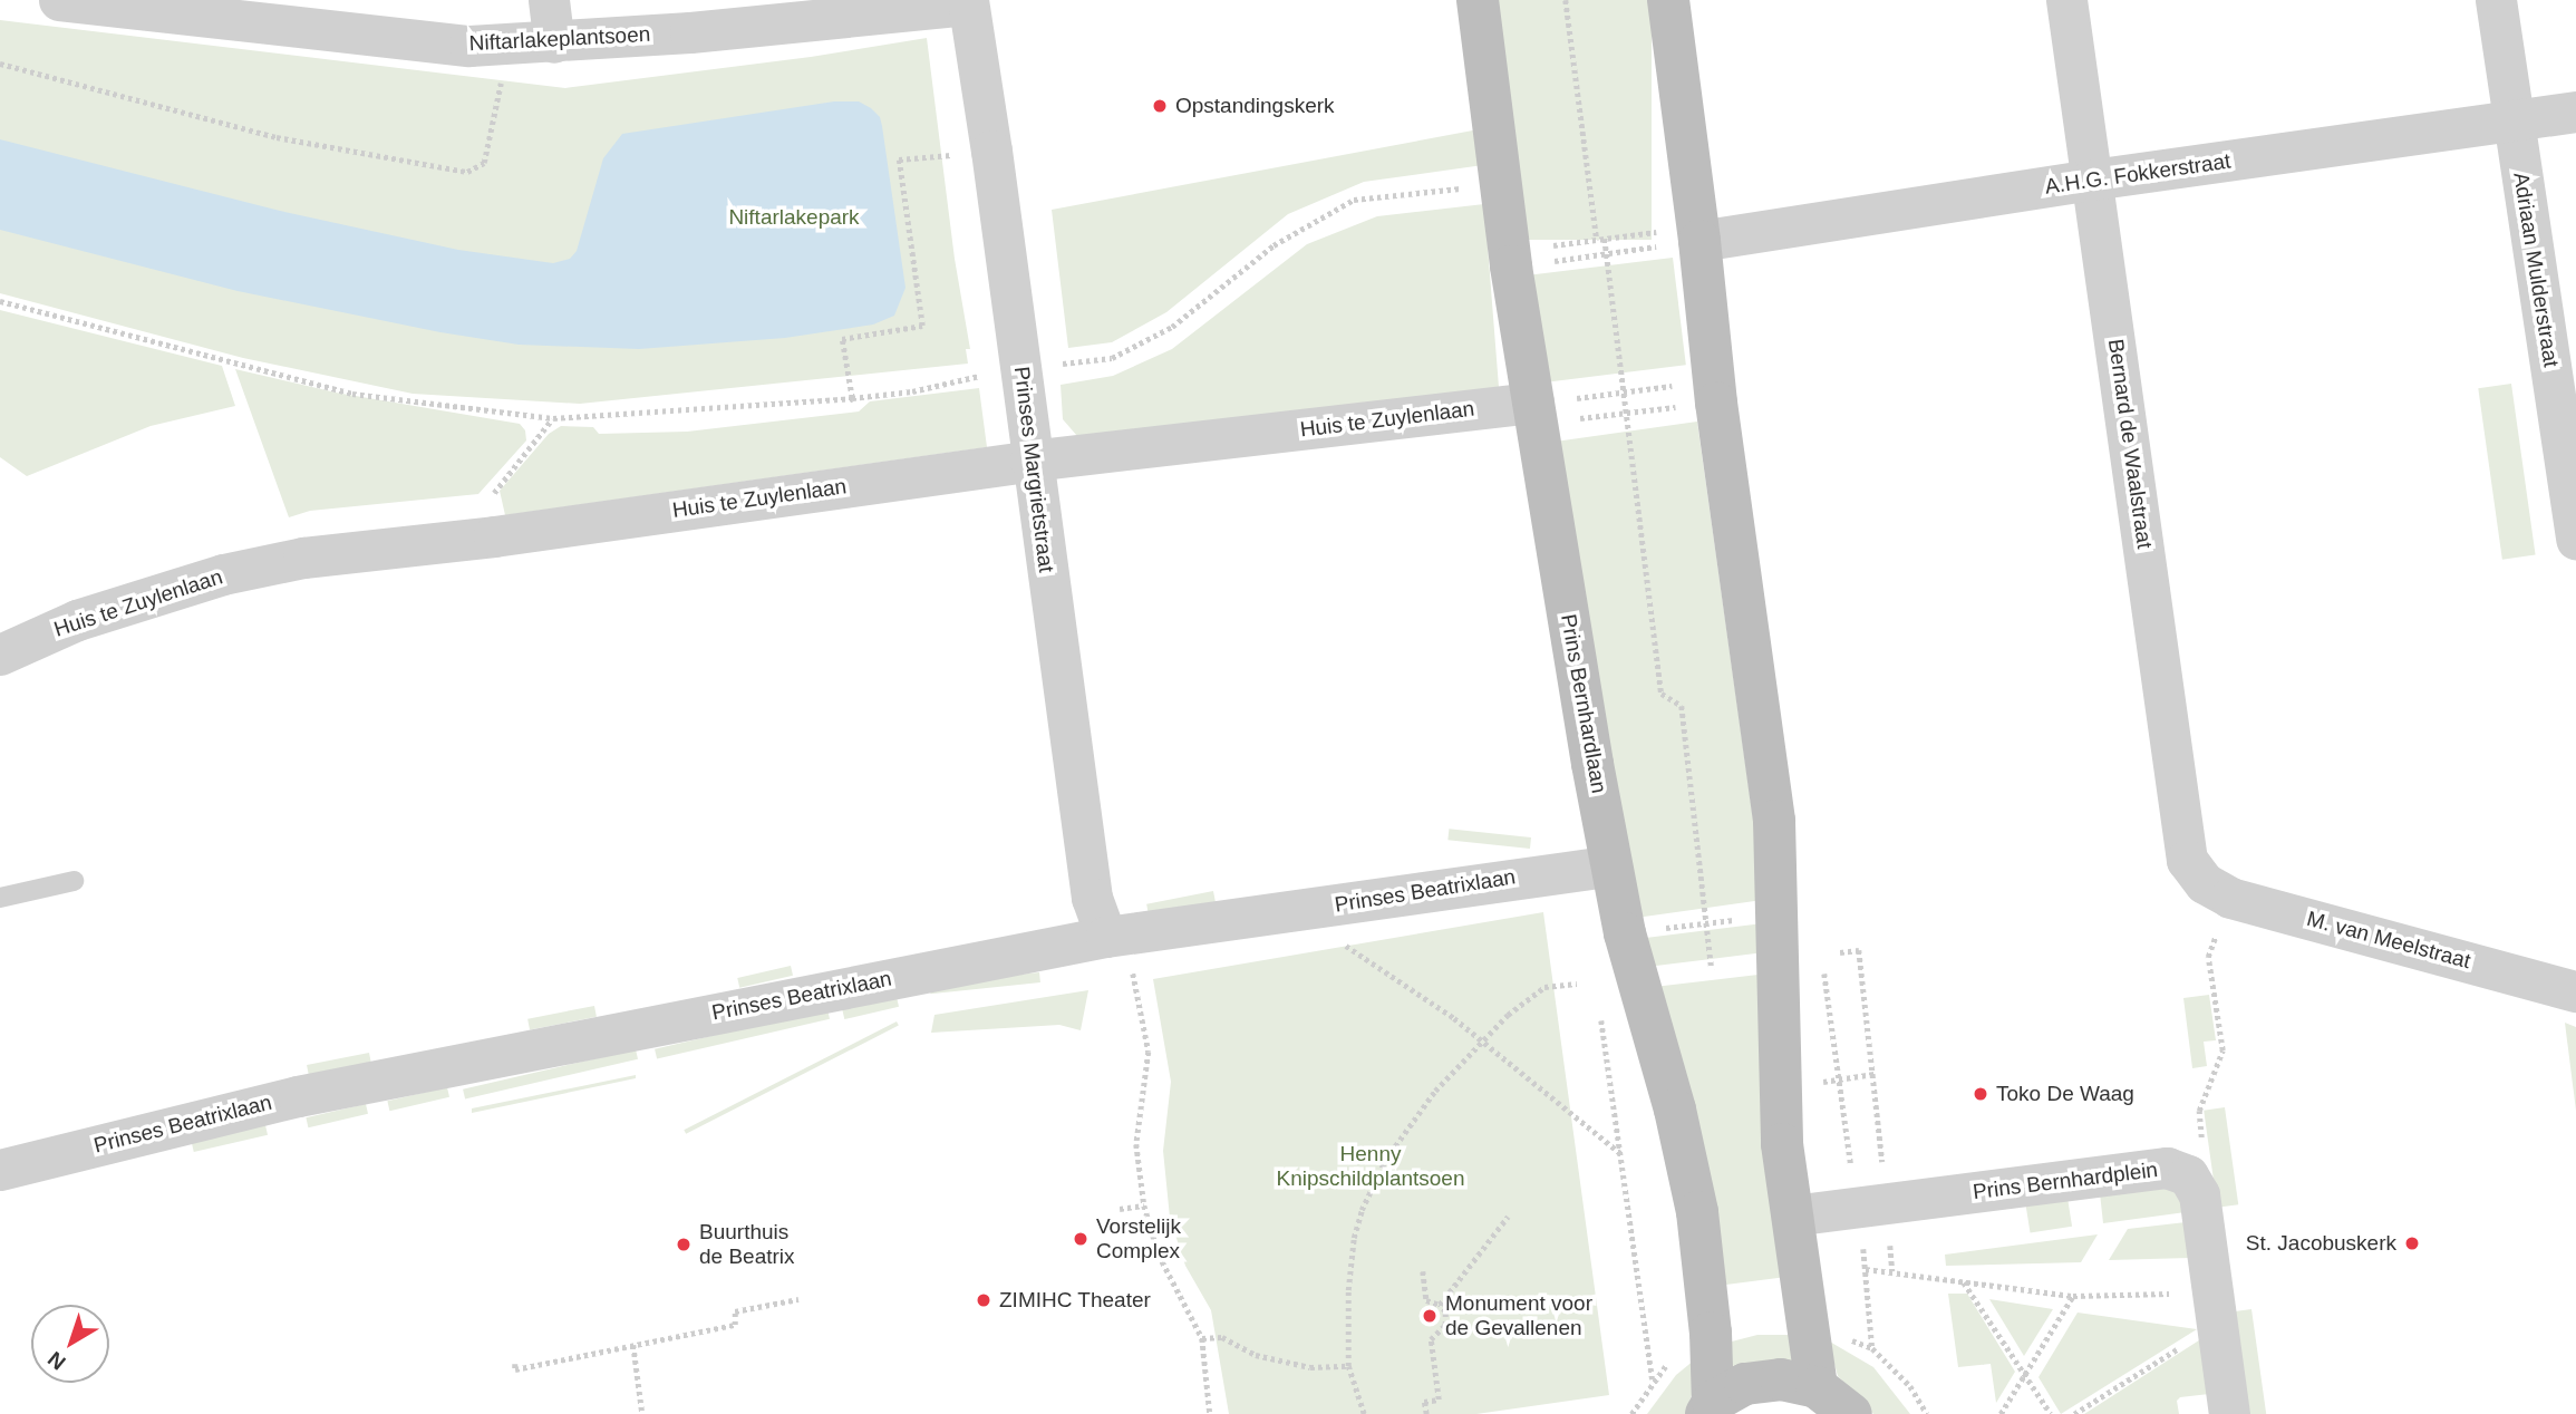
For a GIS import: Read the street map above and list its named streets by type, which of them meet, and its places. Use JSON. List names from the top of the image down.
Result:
{
  "streets": {
    "street": [
      "Niftarlakeplantsoen",
      "A.H.G. Fokkerstraat",
      "Adriaan Mulderstraat",
      "Huis te Zuylenlaan",
      "Bernard de Waalstraat",
      "Prinses Margrietstraat",
      "Prins Bernhardlaan",
      "Prinses Beatrixlaan",
      "M. van Meelstraat",
      "Prins Bernhardplein"
    ]
  },
  "crossings": [
    ["Niftarlakeplantsoen", "Prinses Margrietstraat"],
    ["A.H.G. Fokkerstraat", "Adriaan Mulderstraat"],
    ["A.H.G. Fokkerstraat", "Bernard de Waalstraat"],
    ["Huis te Zuylenlaan", "Prinses Margrietstraat"],
    ["Huis te Zuylenlaan", "Prins Bernhardlaan"],
    ["Bernard de Waalstraat", "M. van Meelstraat"],
    ["Prinses Margrietstraat", "Prinses Beatrixlaan"],
    ["Prins Bernhardlaan", "Prinses Beatrixlaan"]
  ],
  "parks": ["Niftarlakepark", "Henny Knipschildplantsoen"],
  "places": [
    "Opstandingskerk",
    "Toko De Waag",
    "Vorstelijk Complex",
    "St. Jacobuskerk",
    "Buurthuis de Beatrix",
    "ZIMIHC Theater",
    "Monument voor de Gevallenen"
  ],
  "north": "bottom left"
}
